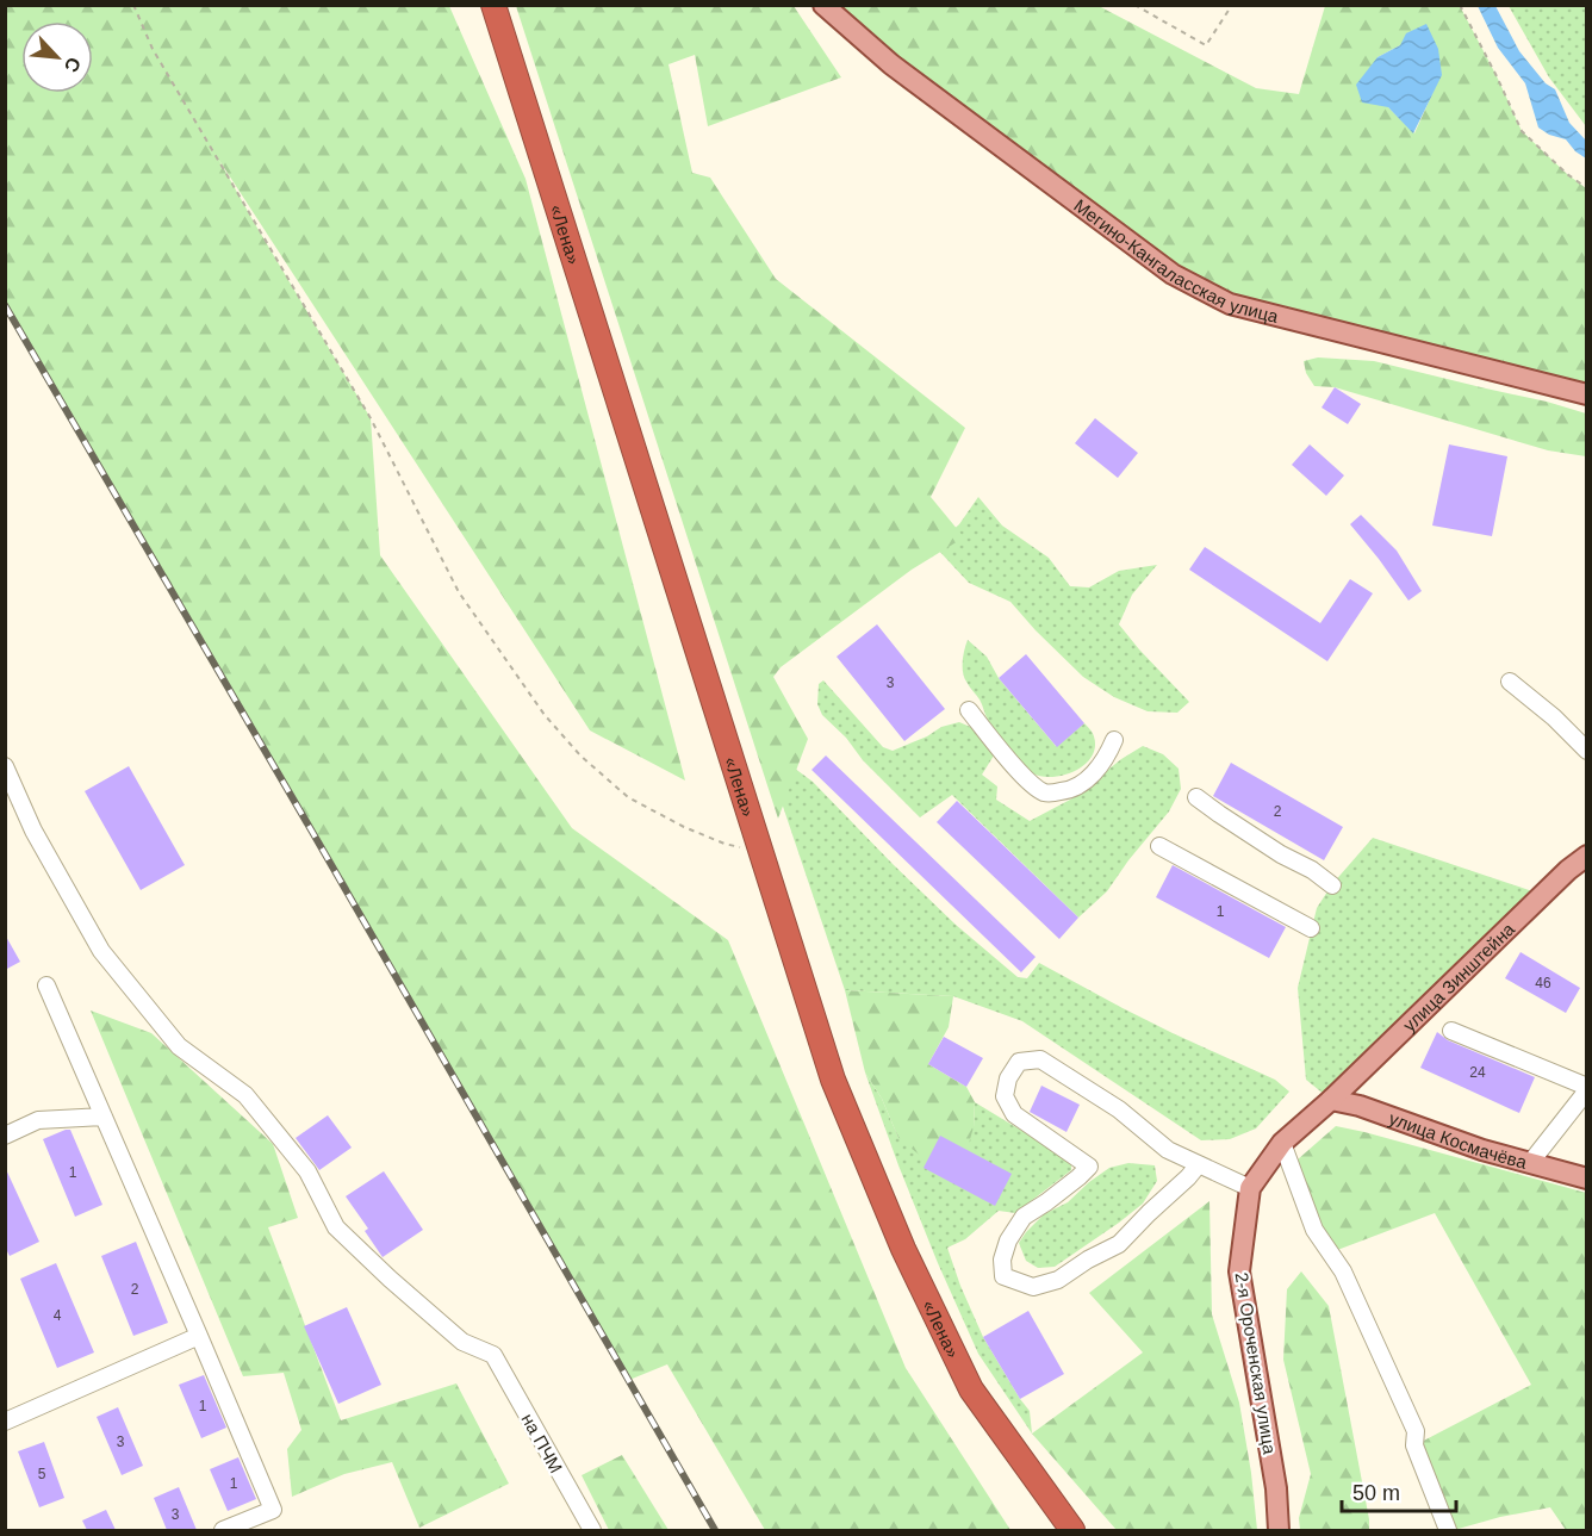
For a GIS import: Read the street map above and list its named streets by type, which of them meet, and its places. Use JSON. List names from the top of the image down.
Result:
{
  "streets": {
    "highway": ["«Лена»"],
    "main road": [
      "Мегино-Кангаласская улица",
      "улица Зинштейна",
      "улица Космачёва",
      "2-я Ороченская улица"
    ],
    "street": ["на ПЧМ"]
  },
  "crossings": [
    ["улица Зинштейна", "улица Космачёва"],
    ["улица Зинштейна", "2-я Ороченская улица"],
    ["улица Космачёва", "2-я Ороченская улица"]
  ],
  "house_numbers": [
    "3",
    "2",
    "1",
    "46",
    "24",
    "1",
    "2",
    "4",
    "1",
    "3",
    "5",
    "1",
    "3"
  ],
  "scale_bar": "50 m",
  "north": "bottom right"
}
